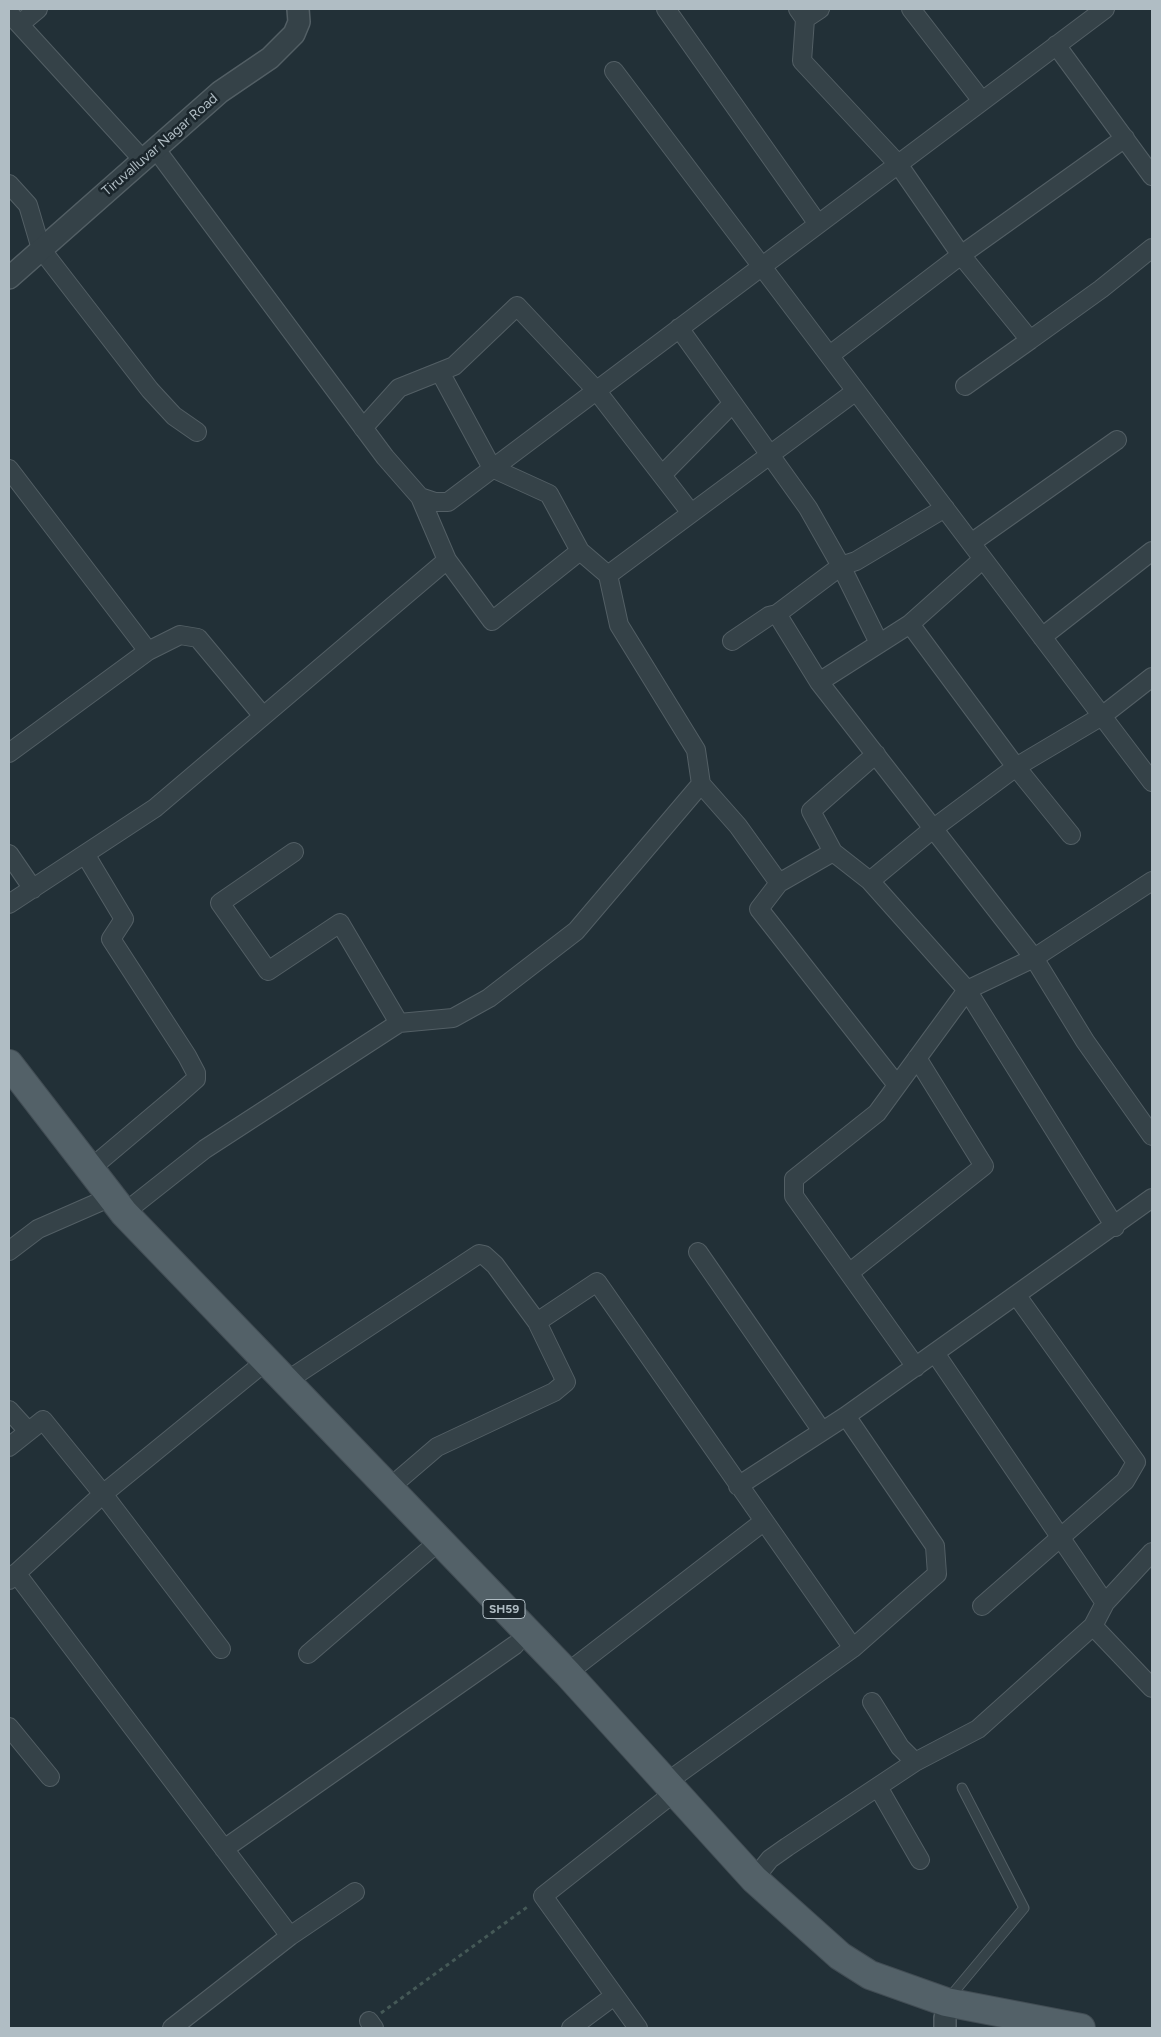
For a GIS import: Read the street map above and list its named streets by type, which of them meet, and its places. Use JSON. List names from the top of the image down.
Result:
{
  "streets": {
    "main road": ["SH59"],
    "street": ["Tiruvalluvar Nagar Road"]
  }
}
